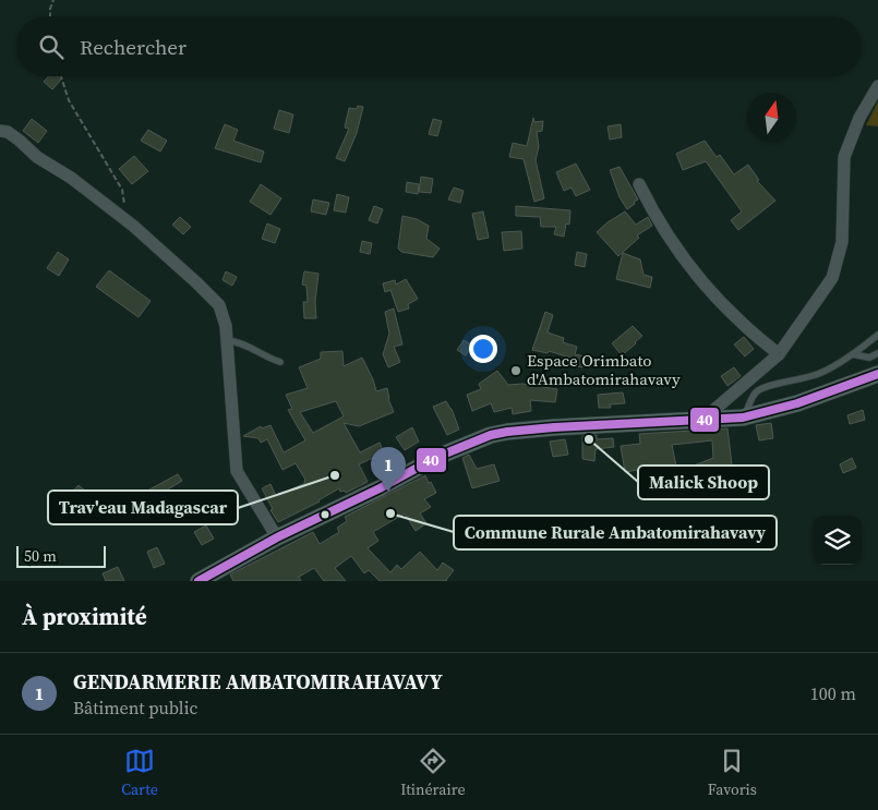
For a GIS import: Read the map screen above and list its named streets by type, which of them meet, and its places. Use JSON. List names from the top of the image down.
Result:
{
  "places": [
    "Espace Orimbato d'Ambatomirahavavy",
    "Malick Shoop",
    "Trav'eau Madagascar",
    "Commune Rurale Ambatomirahavavy"
  ],
  "lines": ["transit line 40"],
  "scale_bar": "50 m",
  "north": "top",
  "page": {
    "search": "Rechercher",
    "pins": "1",
    "scale": "50 m",
    "heading": "À proximité",
    "list": [
      {
        "mark": "1",
        "name": "GENDARMERIE AMBATOMIRAHAVAVY",
        "note": "Bâtiment public",
        "value": "100 m"
      }
    ],
    "nav": ["Carte", "Itinéraire", "Favoris"]
  }
}
